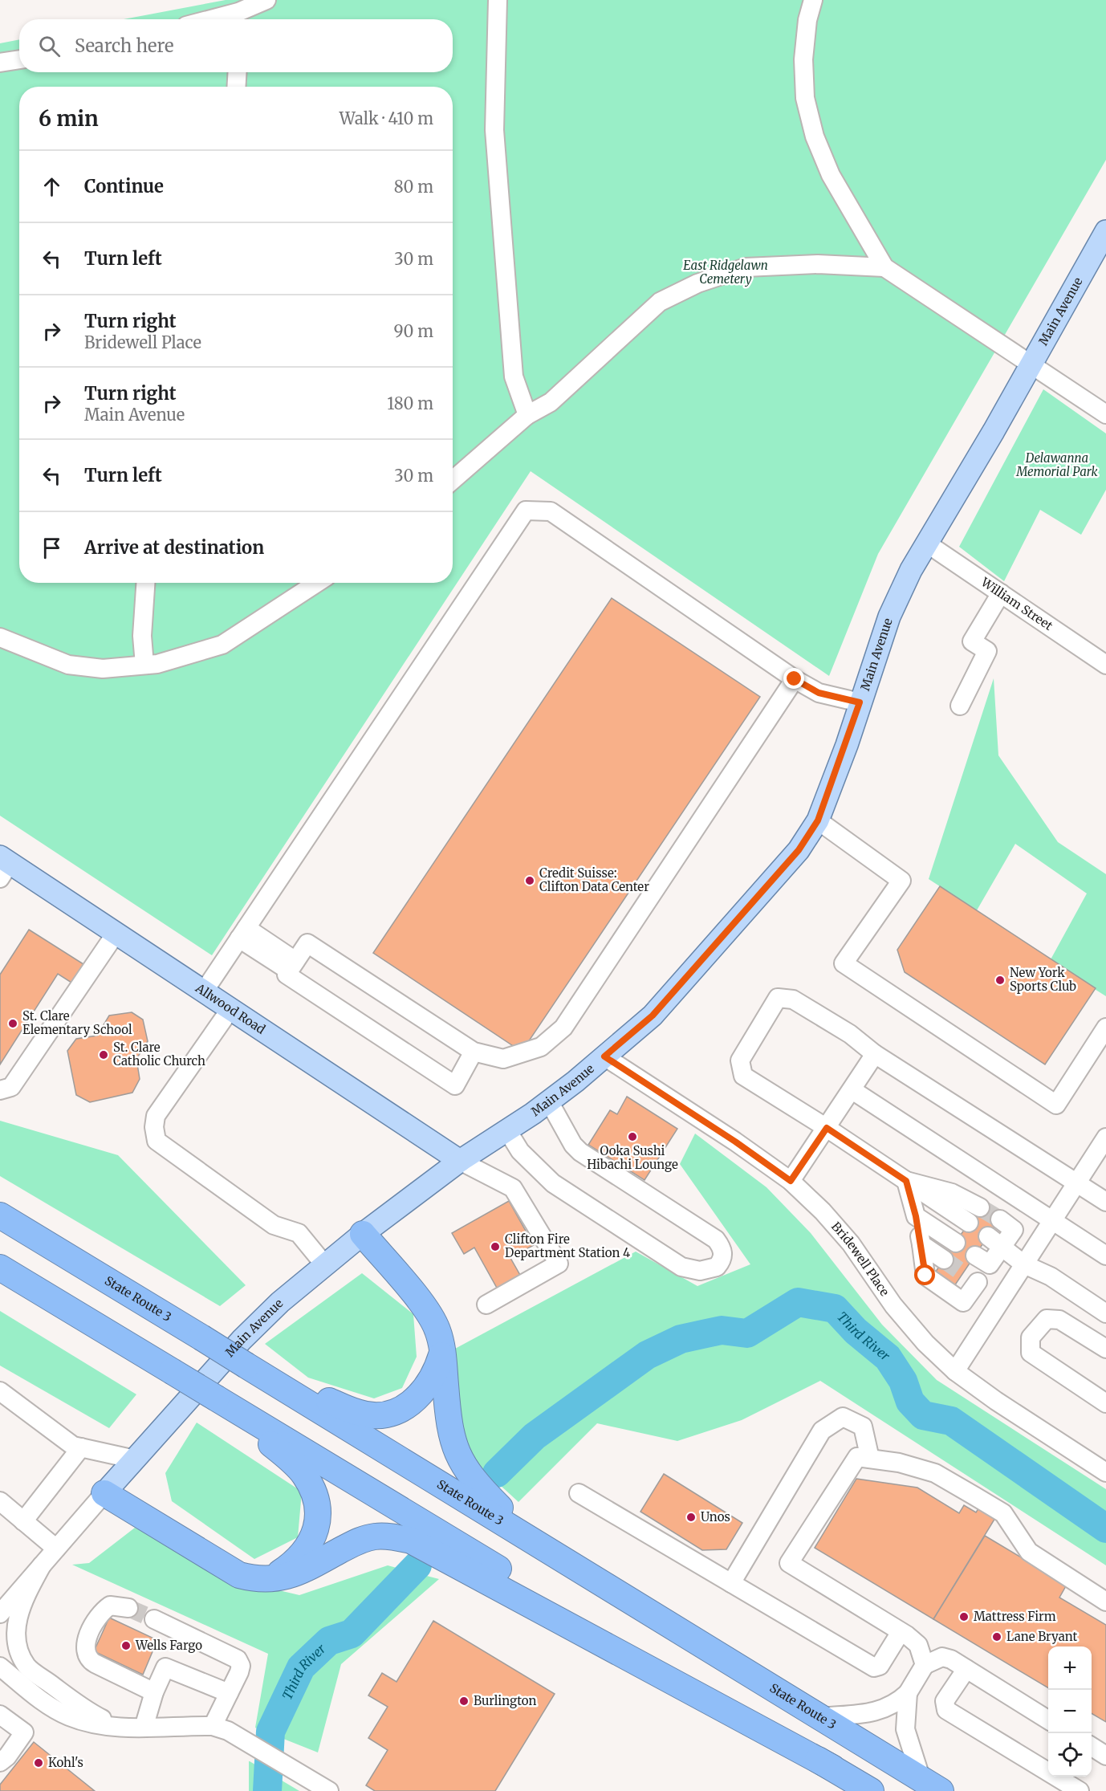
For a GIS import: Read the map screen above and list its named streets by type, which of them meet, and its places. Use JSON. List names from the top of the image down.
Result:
{
  "streets": {
    "highway": ["State Route 3"],
    "main road": ["Main Avenue", "Allwood Road"],
    "street": ["William Street", "Bridewell Place"]
  },
  "crossings": [
    ["Main Avenue", "William Street"],
    ["Main Avenue", "Allwood Road"],
    ["Main Avenue", "Bridewell Place"]
  ],
  "water": ["Third River"],
  "parks": ["East Ridgelawn Cemetery", "Delawanna Memorial Park"],
  "places": [
    "Credit Suisse: Clifton Data Center",
    "New York Sports Club",
    "St. Clare Elementary School",
    "St. Clare Catholic Church",
    "Ooka Sushi Hibachi Lounge",
    "Clifton Fire Department Station 4",
    "Unos",
    "Mattress Firm",
    "Lane Bryant",
    "Wells Fargo",
    "Burlington",
    "Kohl's"
  ],
  "page": {
    "search": "Search here",
    "heading": ["6 min", "Walk · 410 m"],
    "list": [
      ["Continue", "80 m"],
      ["Turn left", "30 m"],
      ["Turn right", "Bridewell Place", "90 m"],
      ["Turn right", "Main Avenue", "180 m"],
      ["Turn left", "30 m"],
      "Arrive at destination"
    ],
    "map_buttons": ["+", "−"]
  }
}
